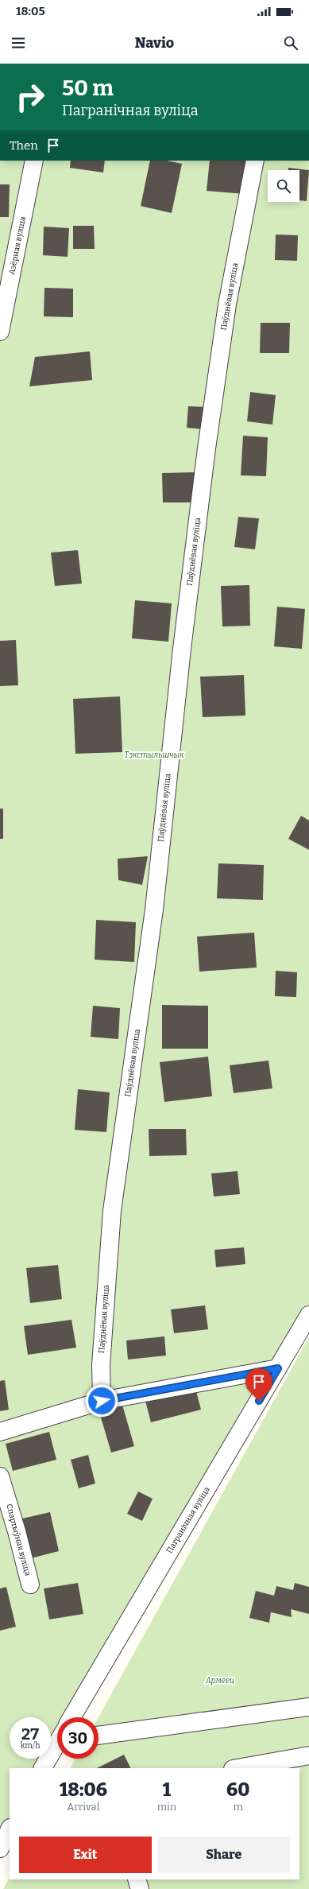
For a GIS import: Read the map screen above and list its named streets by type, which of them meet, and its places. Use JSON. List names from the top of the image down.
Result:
{
  "streets": {
    "street": [
      "Азёрная вуліца",
      "Паўднёвая вуліца",
      "Пагранічная вуліца",
      "Спартыўная вуліца"
    ]
  },
  "parks": ["Тэкстыльшчык", "Армеец"],
  "page": {
    "status": "18:05",
    "header": "Navio",
    "turn": ["50 m", "Пагранічная вуліца"],
    "then": "Then",
    "speed": "27 km/h",
    "limit": "30",
    "eta": [
      "18:06",
      "Arrival",
      "1",
      "min",
      "60",
      "m"
    ],
    "buttons": ["Exit", "Share"]
  }
}
